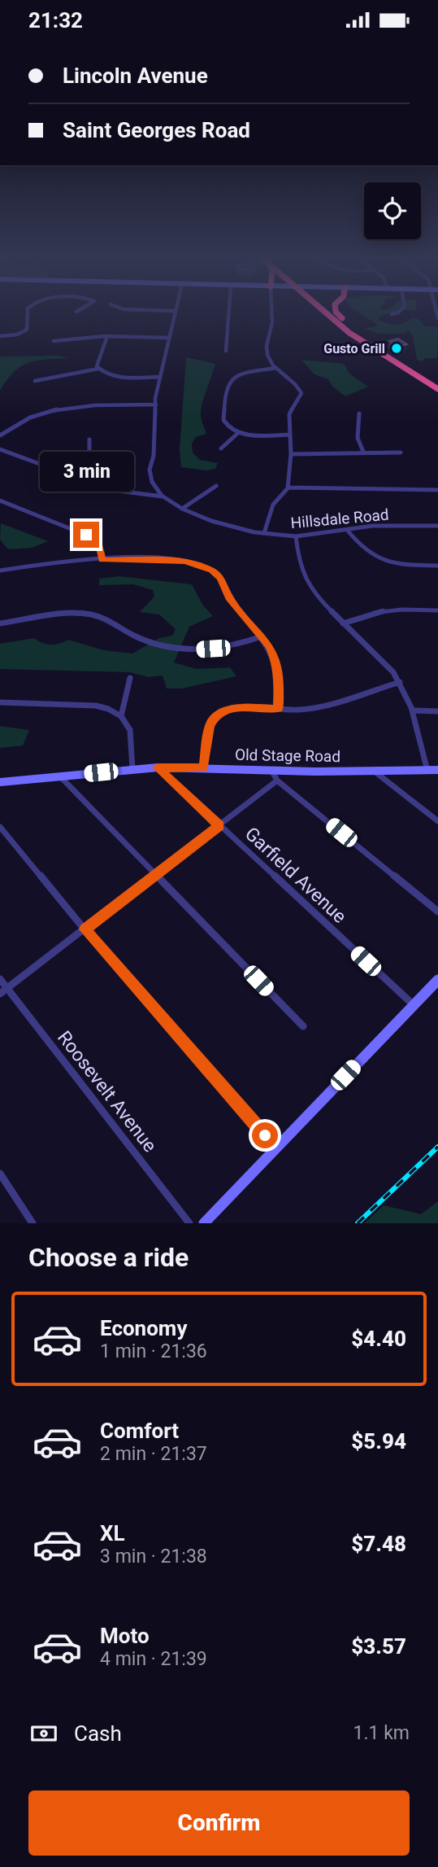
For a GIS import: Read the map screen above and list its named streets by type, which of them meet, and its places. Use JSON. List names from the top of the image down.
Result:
{
  "streets": {
    "main road": ["Old Stage Road"],
    "street": ["Hillsdale Road", "Garfield Avenue", "Roosevelt Avenue"]
  },
  "crossings": [
    ["Old Stage Road", "Garfield Avenue"]
  ],
  "places": ["Gusto Grill"],
  "page": {
    "status": "21:32",
    "banner": ["Lincoln Avenue", "Saint Georges Road"],
    "bubble": "3 min",
    "heading": "Choose a ride",
    "list": [
      {
        "name": "Economy",
        "note": "1 min · 21:36",
        "value": "$4.40"
      },
      {
        "name": "Comfort",
        "note": "2 min · 21:37",
        "value": "$5.94"
      },
      {
        "name": "XL",
        "note": "3 min · 21:38",
        "value": "$7.48"
      },
      {
        "name": "Moto",
        "note": "4 min · 21:39",
        "value": "$3.57"
      }
    ],
    "pay": ["Cash", "1.1 km"],
    "buttons": "Confirm"
  }
}
